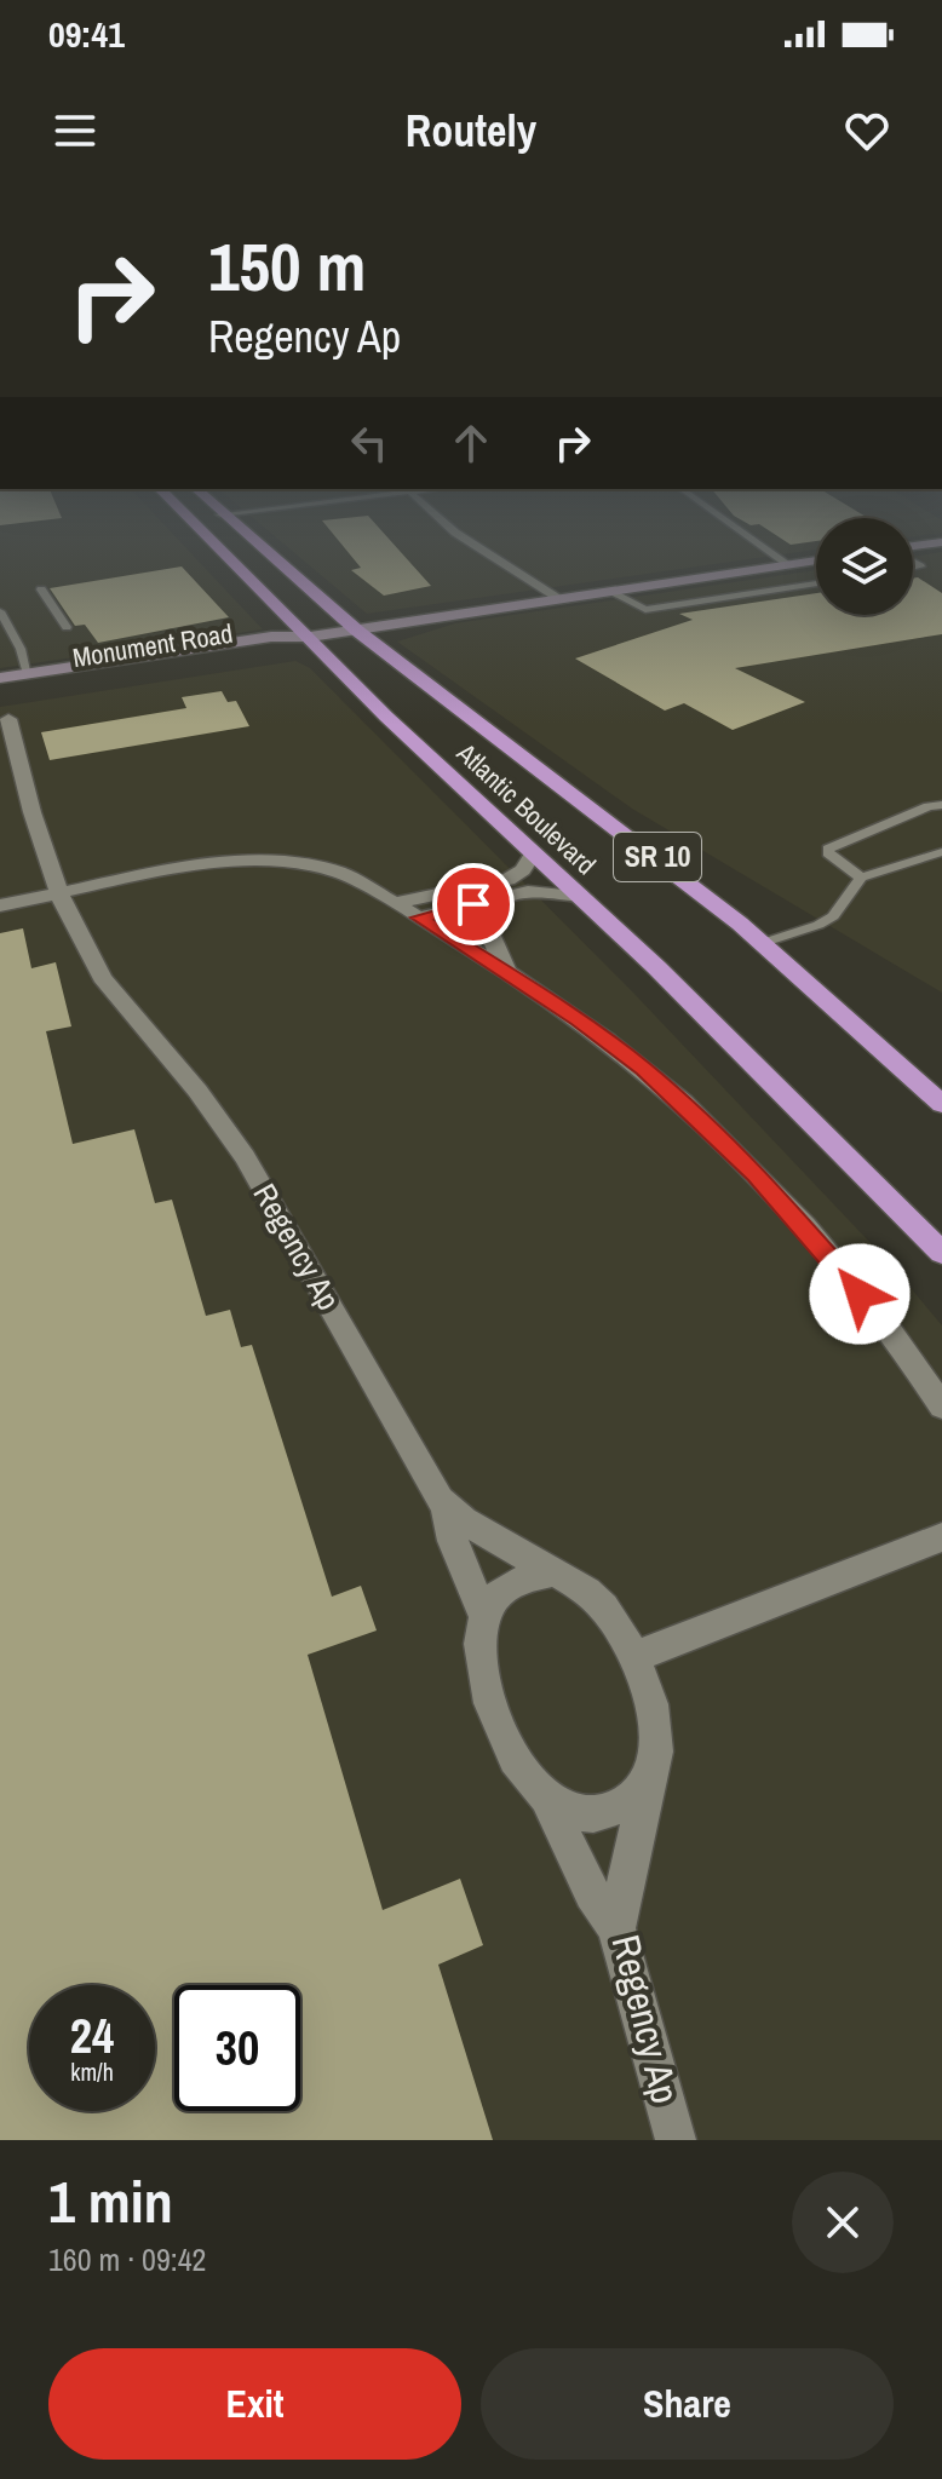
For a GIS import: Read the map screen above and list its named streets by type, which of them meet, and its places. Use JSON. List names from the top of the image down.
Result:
{
  "streets": {
    "highway": ["Atlantic Boulevard", "SR 10"],
    "main road": ["Monument Road"],
    "street": ["Regency Ap"]
  },
  "crossings": [
    ["Monument Road", "Atlantic Boulevard"]
  ],
  "page": {
    "status": "09:41",
    "header": "Routely",
    "turn": ["150 m", "Regency Ap"],
    "speed": "24 km/h",
    "limit": "30",
    "heading": ["1 min", "160 m · 09:42"],
    "buttons": ["Exit", "Share"]
  }
}
